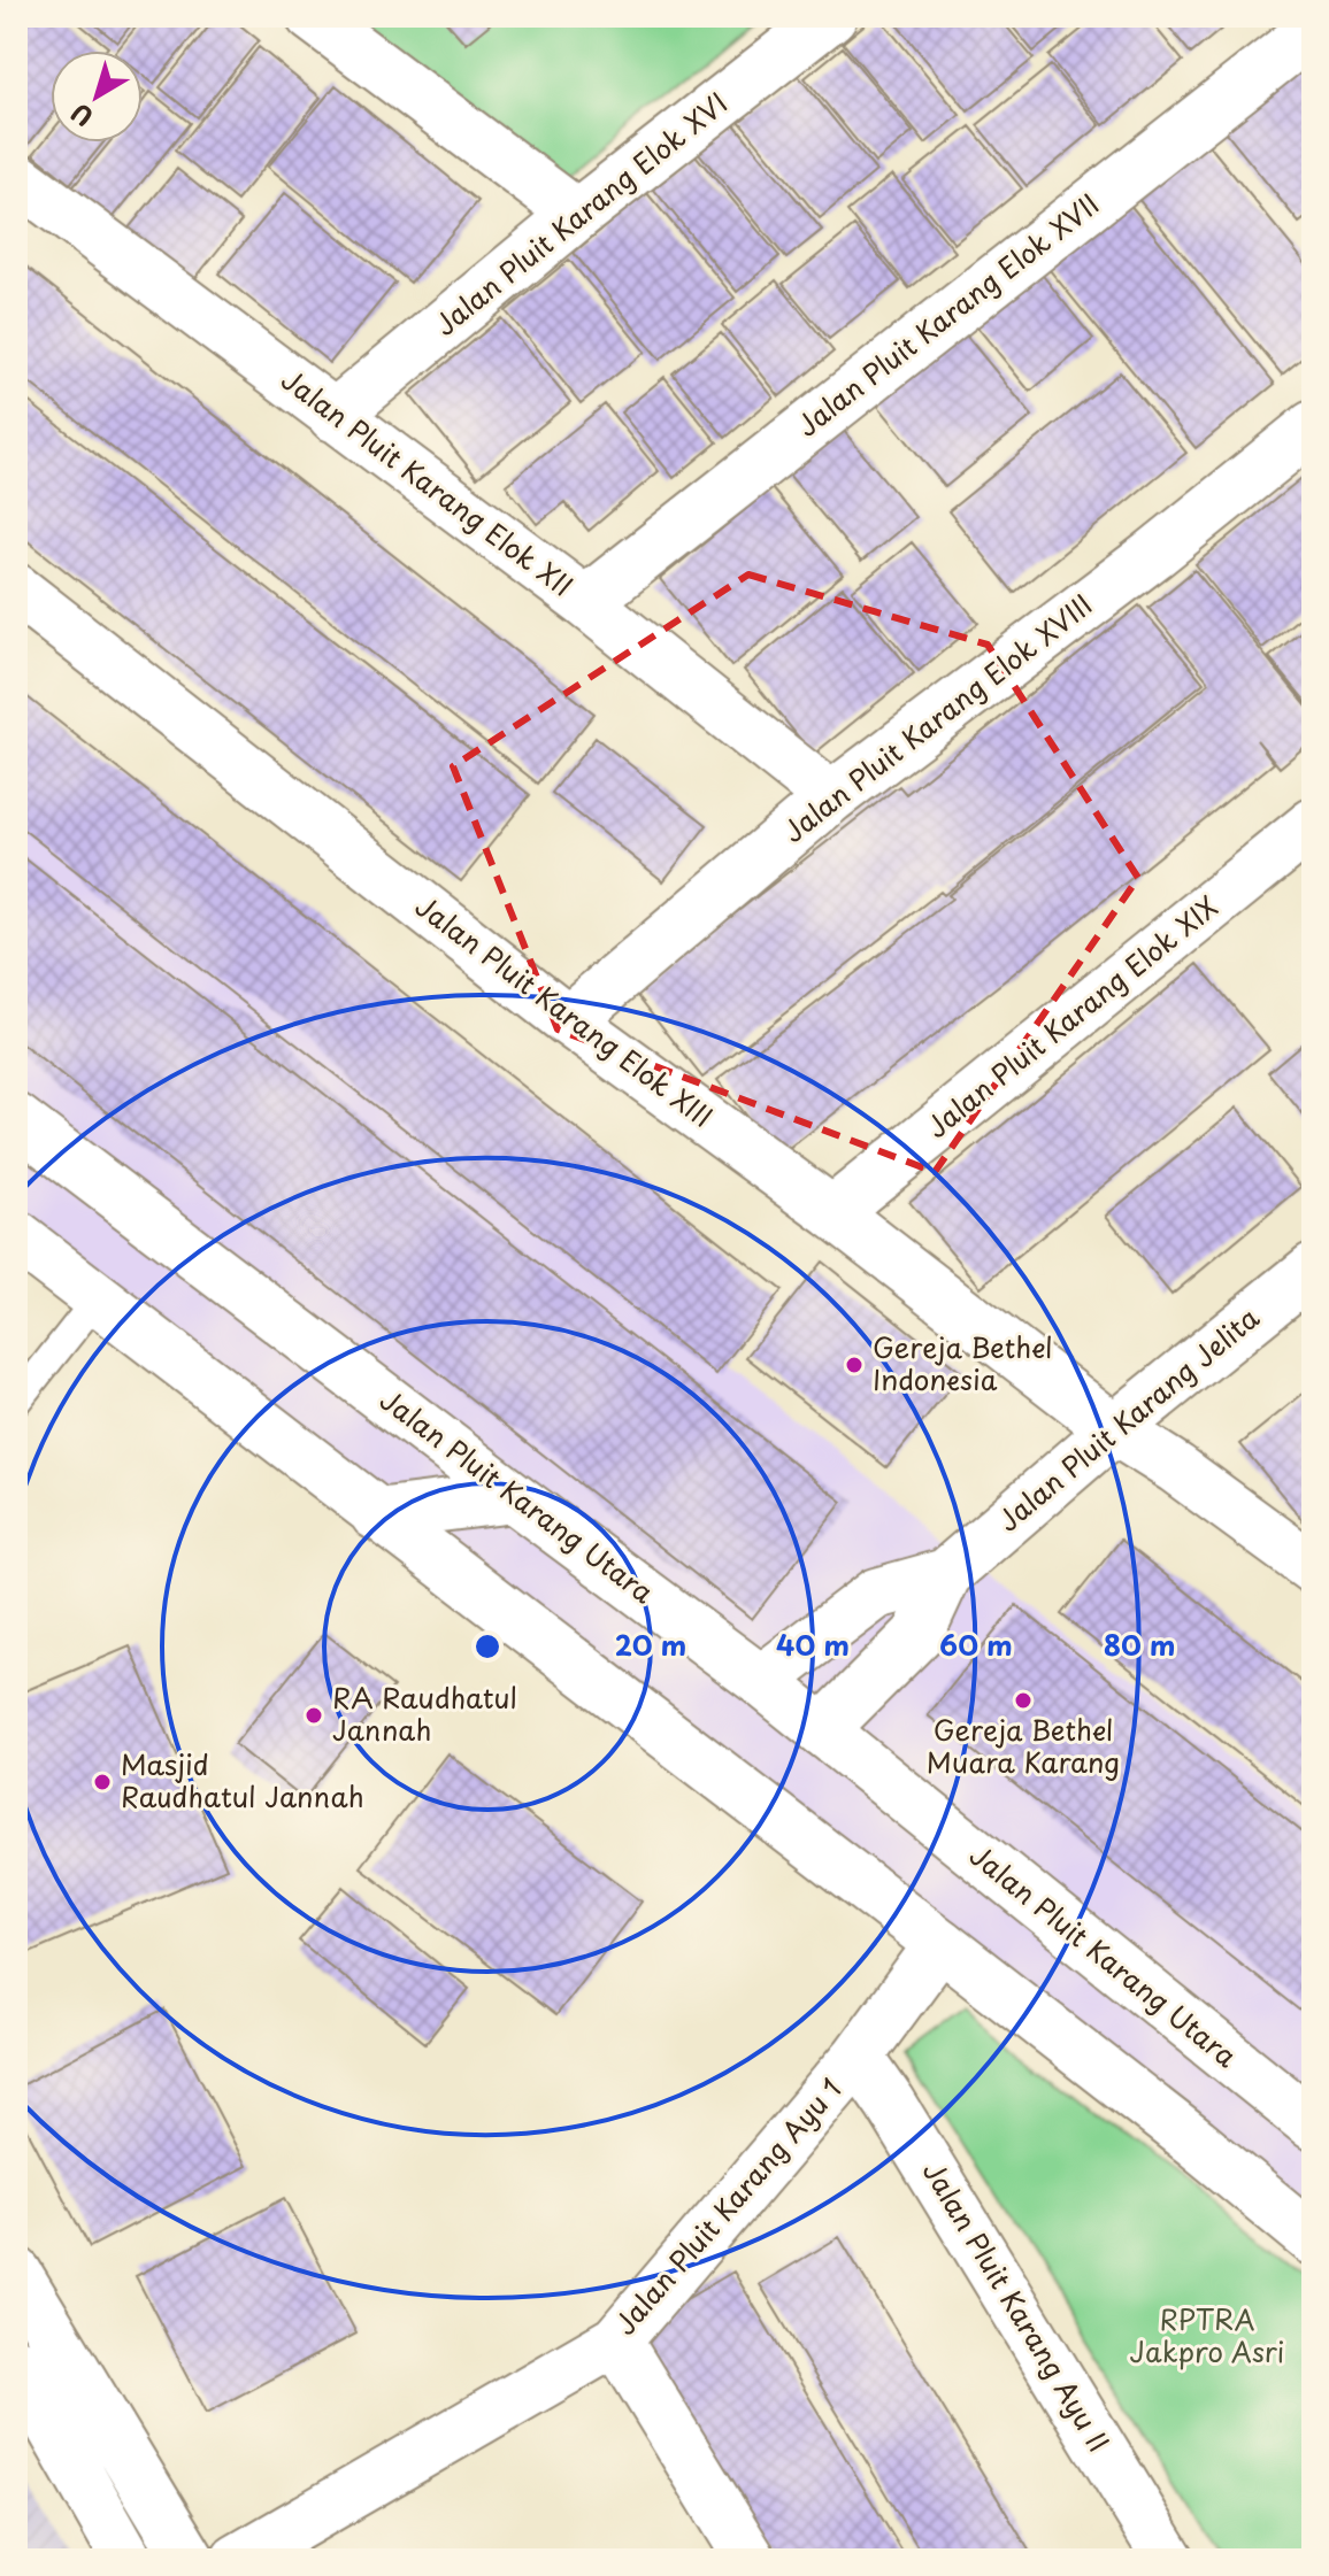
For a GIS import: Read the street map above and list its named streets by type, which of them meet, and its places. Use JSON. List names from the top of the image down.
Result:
{
  "streets": {
    "street": [
      "Jalan Pluit Karang Elok XVI",
      "Jalan Pluit Karang Elok XVII",
      "Jalan Pluit Karang Elok XII",
      "Jalan Pluit Karang Elok XVIII",
      "Jalan Pluit Karang Elok XIII",
      "Jalan Pluit Karang Elok XIX",
      "Jalan Pluit Karang Jelita",
      "Jalan Pluit Karang Utara",
      "Jalan Pluit Karang Ayu 1",
      "Jalan Pluit Karang Ayu II"
    ]
  },
  "crossings": [
    ["Jalan Pluit Karang Elok XVI", "Jalan Pluit Karang Elok XII"],
    ["Jalan Pluit Karang Elok XVII", "Jalan Pluit Karang Elok XII"],
    ["Jalan Pluit Karang Elok XII", "Jalan Pluit Karang Elok XVIII"],
    ["Jalan Pluit Karang Elok XVIII", "Jalan Pluit Karang Elok XIII"],
    ["Jalan Pluit Karang Elok XIII", "Jalan Pluit Karang Elok XIX"],
    ["Jalan Pluit Karang Elok XIII", "Jalan Pluit Karang Jelita"],
    ["Jalan Pluit Karang Jelita", "Jalan Pluit Karang Utara"],
    ["Jalan Pluit Karang Ayu 1", "Jalan Pluit Karang Ayu II"]
  ],
  "parks": ["RPTRA Jakpro Asri"],
  "places": [
    "Gereja Bethel Indonesia",
    "Gereja Bethel Muara Karang",
    "RA Raudhatul Jannah",
    "Masjid Raudhatul Jannah"
  ],
  "north": "bottom left",
  "rings": [
    "20 m",
    "40 m",
    "60 m",
    "80 m"
  ]
}
